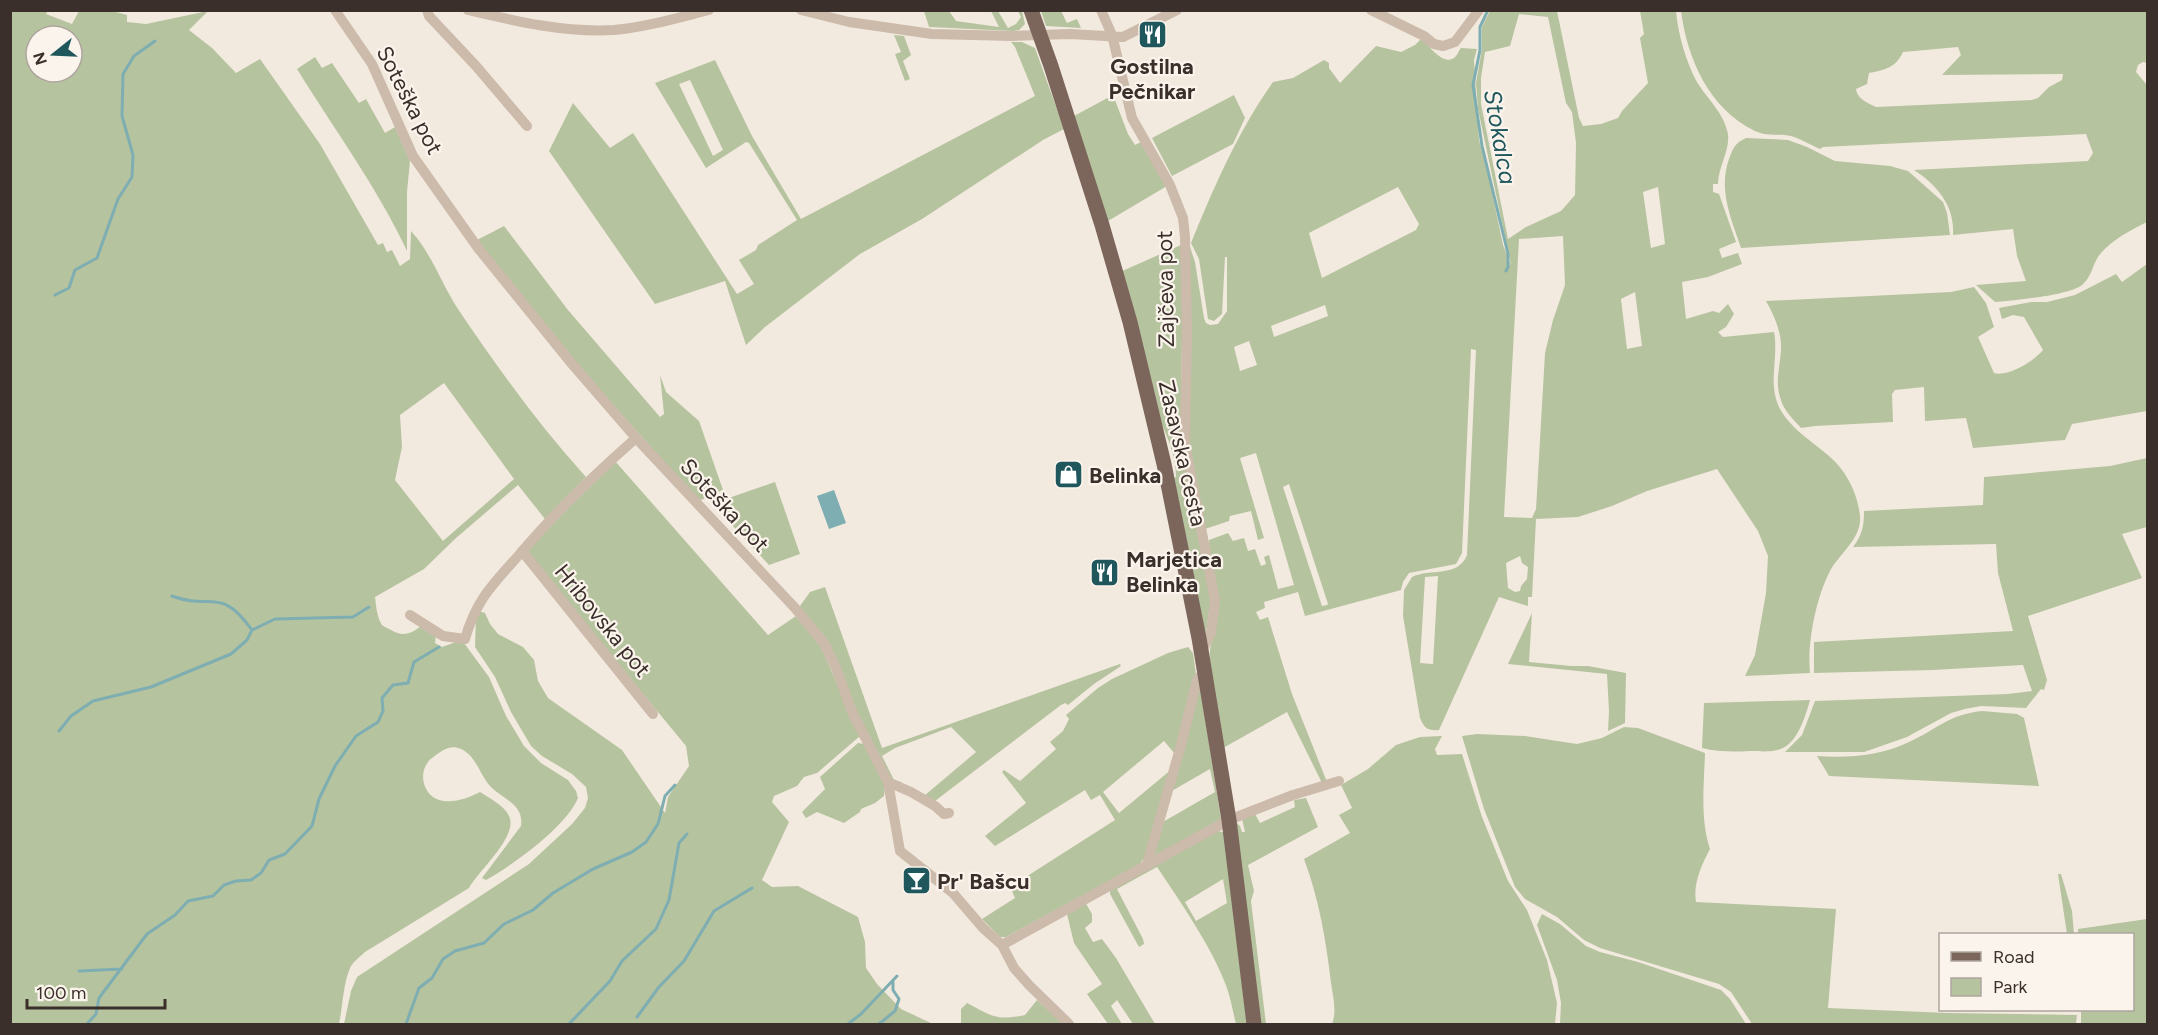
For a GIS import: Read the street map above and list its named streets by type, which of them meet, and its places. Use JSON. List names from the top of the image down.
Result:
{
  "streets": {
    "main road": ["Zasavska cesta"],
    "street": ["Soteška pot", "Zajčeva pot", "Hribovska pot"]
  },
  "crossings": [
    ["Zajčeva pot", "Zasavska cesta"]
  ],
  "water": ["Stokalca"],
  "places": {
    "restaurant": ["Gostilna Pečnikar", "Marjetica Belinka"],
    "shop": ["Belinka"],
    "bar": ["Pr' Bašcu"]
  },
  "legend": ["Road", "Park"],
  "scale_bar": "100 m",
  "north": "left"
}
